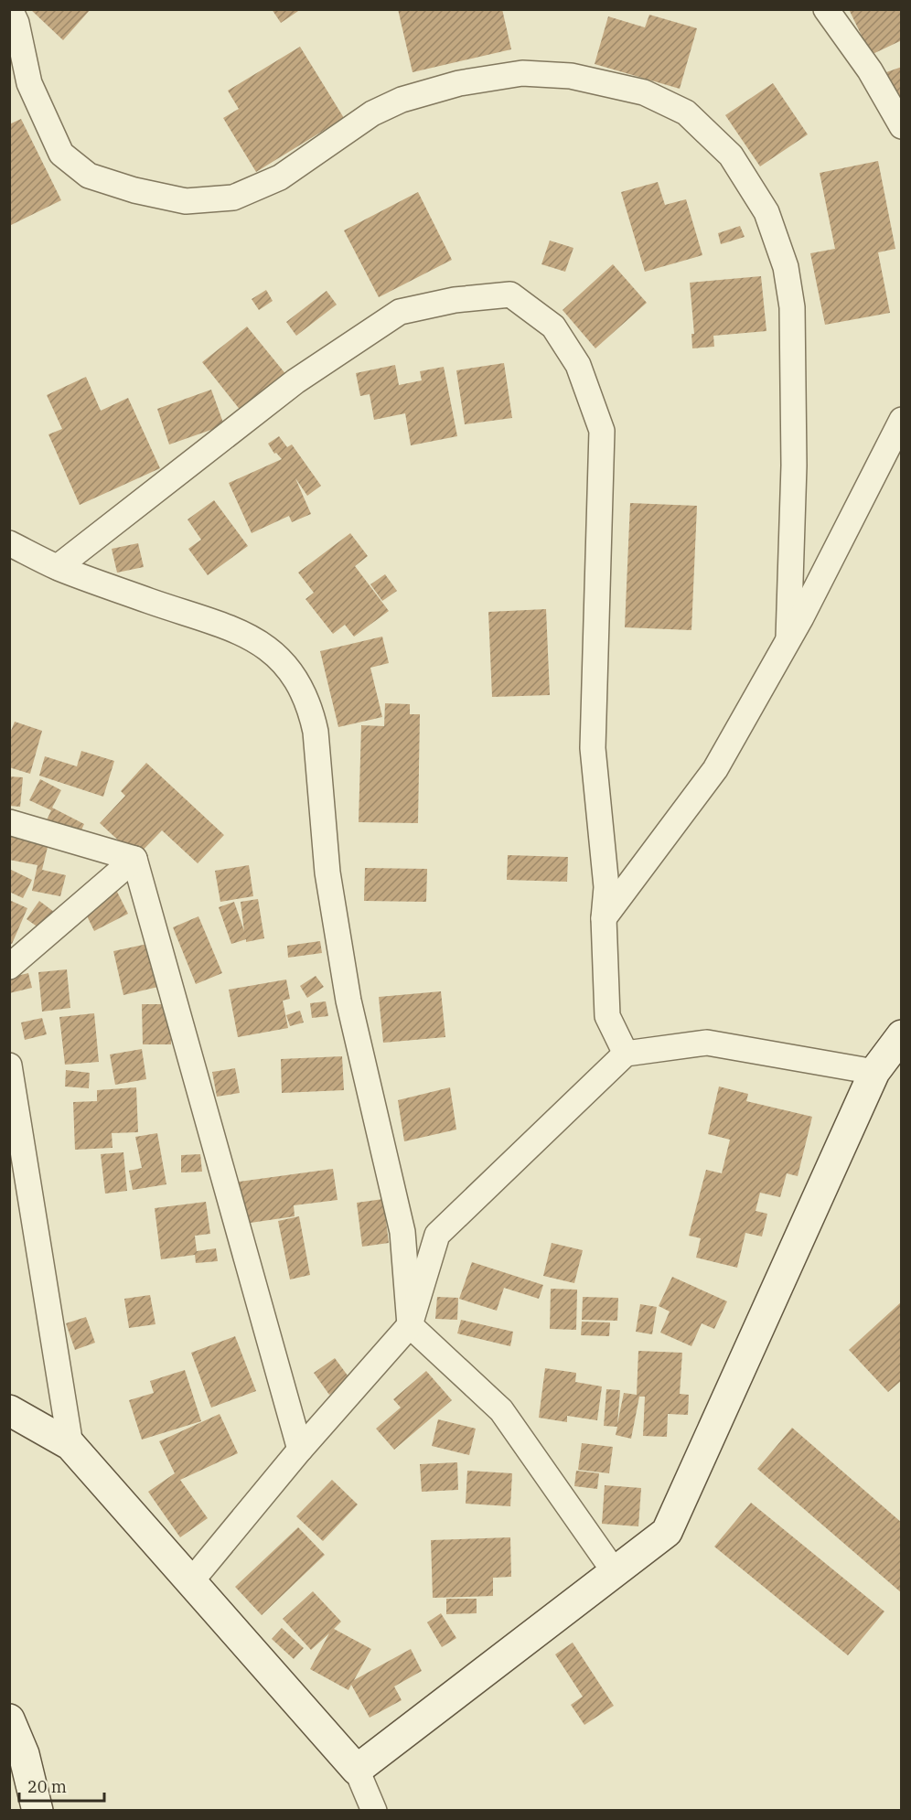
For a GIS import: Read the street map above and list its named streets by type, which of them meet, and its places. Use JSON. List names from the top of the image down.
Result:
{
  "scale_bar": "20 m"
}
